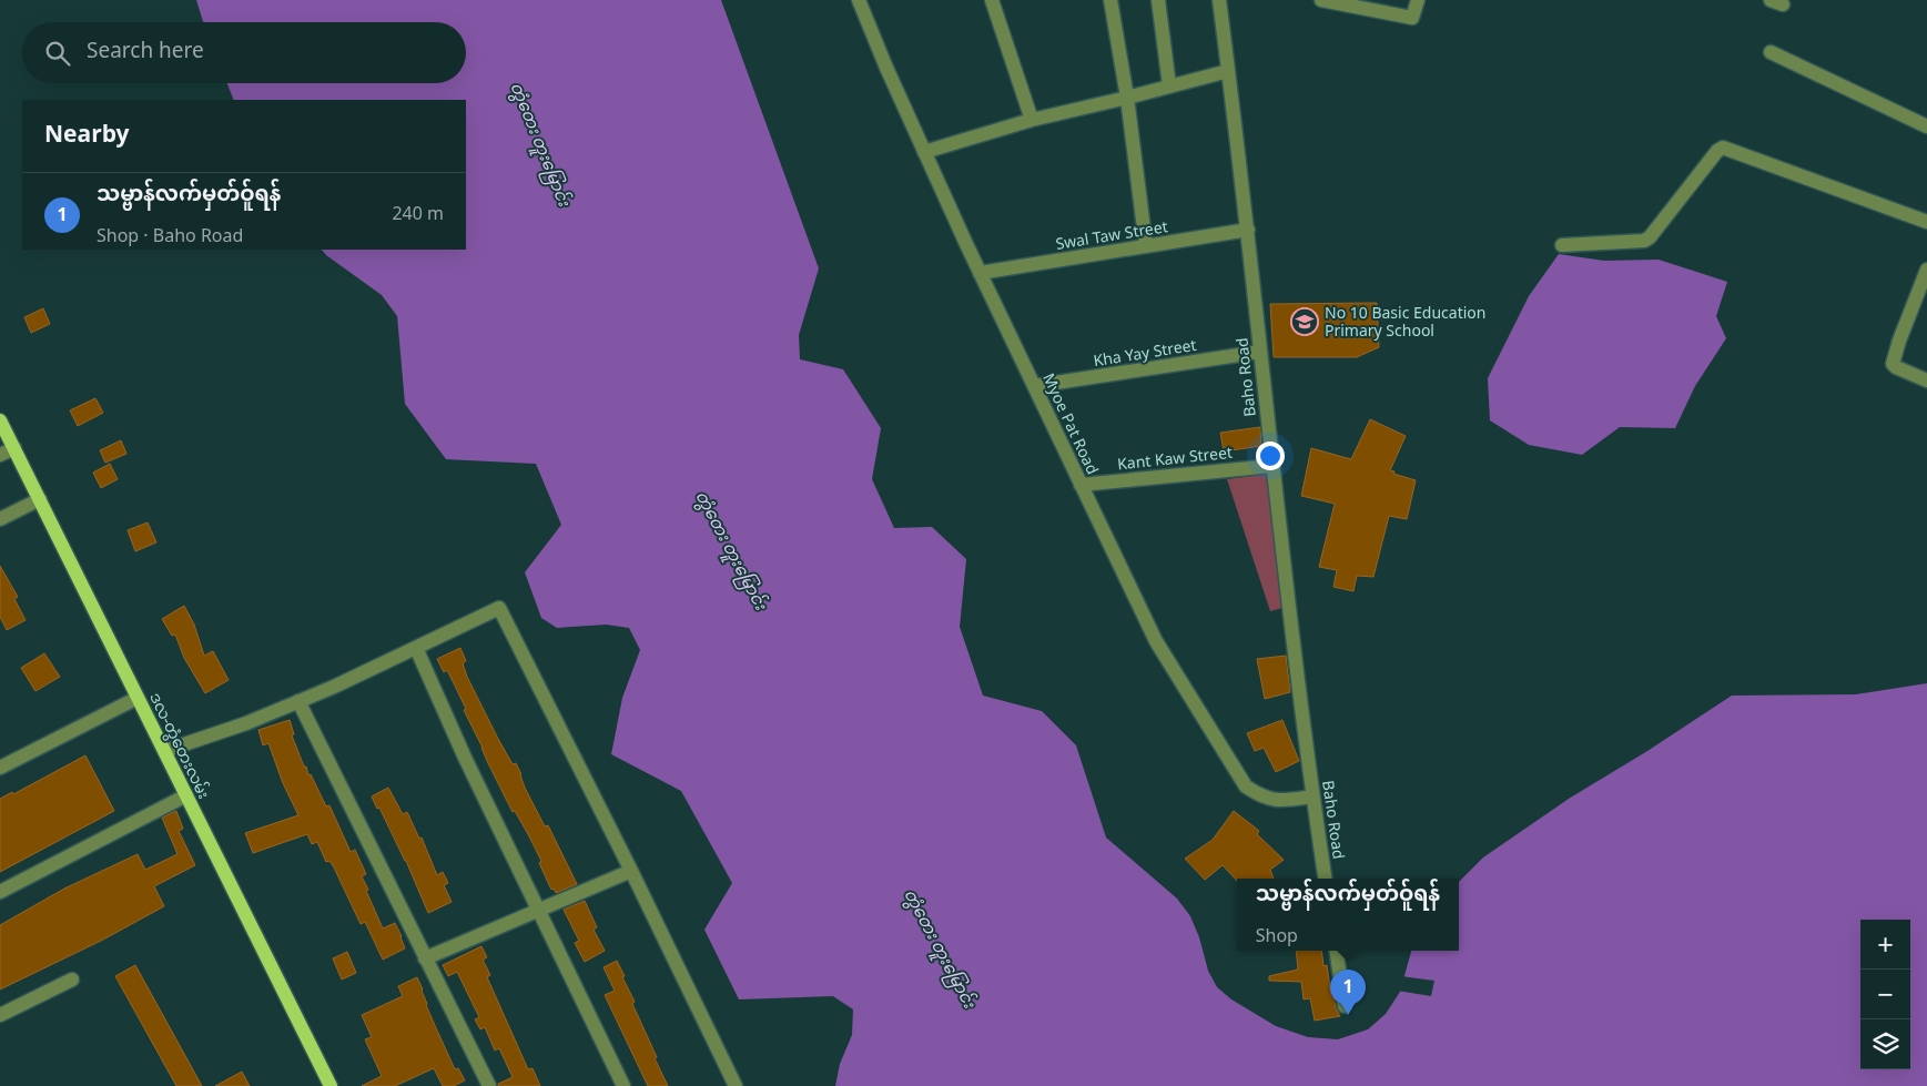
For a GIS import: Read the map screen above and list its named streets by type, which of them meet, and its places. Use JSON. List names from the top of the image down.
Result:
{
  "streets": {
    "main road": ["ဒလ-တွံတေးလမ်း"],
    "street": [
      "Swal Taw Street",
      "Kha Yay Street",
      "Baho Road",
      "Myoe Pat Road",
      "Kant Kaw Street"
    ]
  },
  "crossings": [
    ["Swal Taw Street", "Baho Road"],
    ["Swal Taw Street", "Myoe Pat Road"],
    ["Kha Yay Street", "Baho Road"],
    ["Kha Yay Street", "Myoe Pat Road"],
    ["Baho Road", "Myoe Pat Road"],
    ["Baho Road", "Kant Kaw Street"],
    ["Myoe Pat Road", "Kant Kaw Street"]
  ],
  "water": ["တွံတေး တူးမြောင်း"],
  "places": {
    "school or university": ["No 10 Basic Education Primary School"]
  },
  "page": {
    "search": "Search here",
    "heading": "Nearby",
    "list": [
      {
        "mark": "1",
        "name": "သမ္ဗာန်လက်မှတ်ဝ်ူရန်",
        "note": "Shop · Baho Road",
        "value": "240 m"
      }
    ],
    "popup": ["သမ္ဗာန်လက်မှတ်ဝ်ူရန်", "Shop"],
    "map_buttons": ["+", "−"],
    "pins": "1"
  }
}
